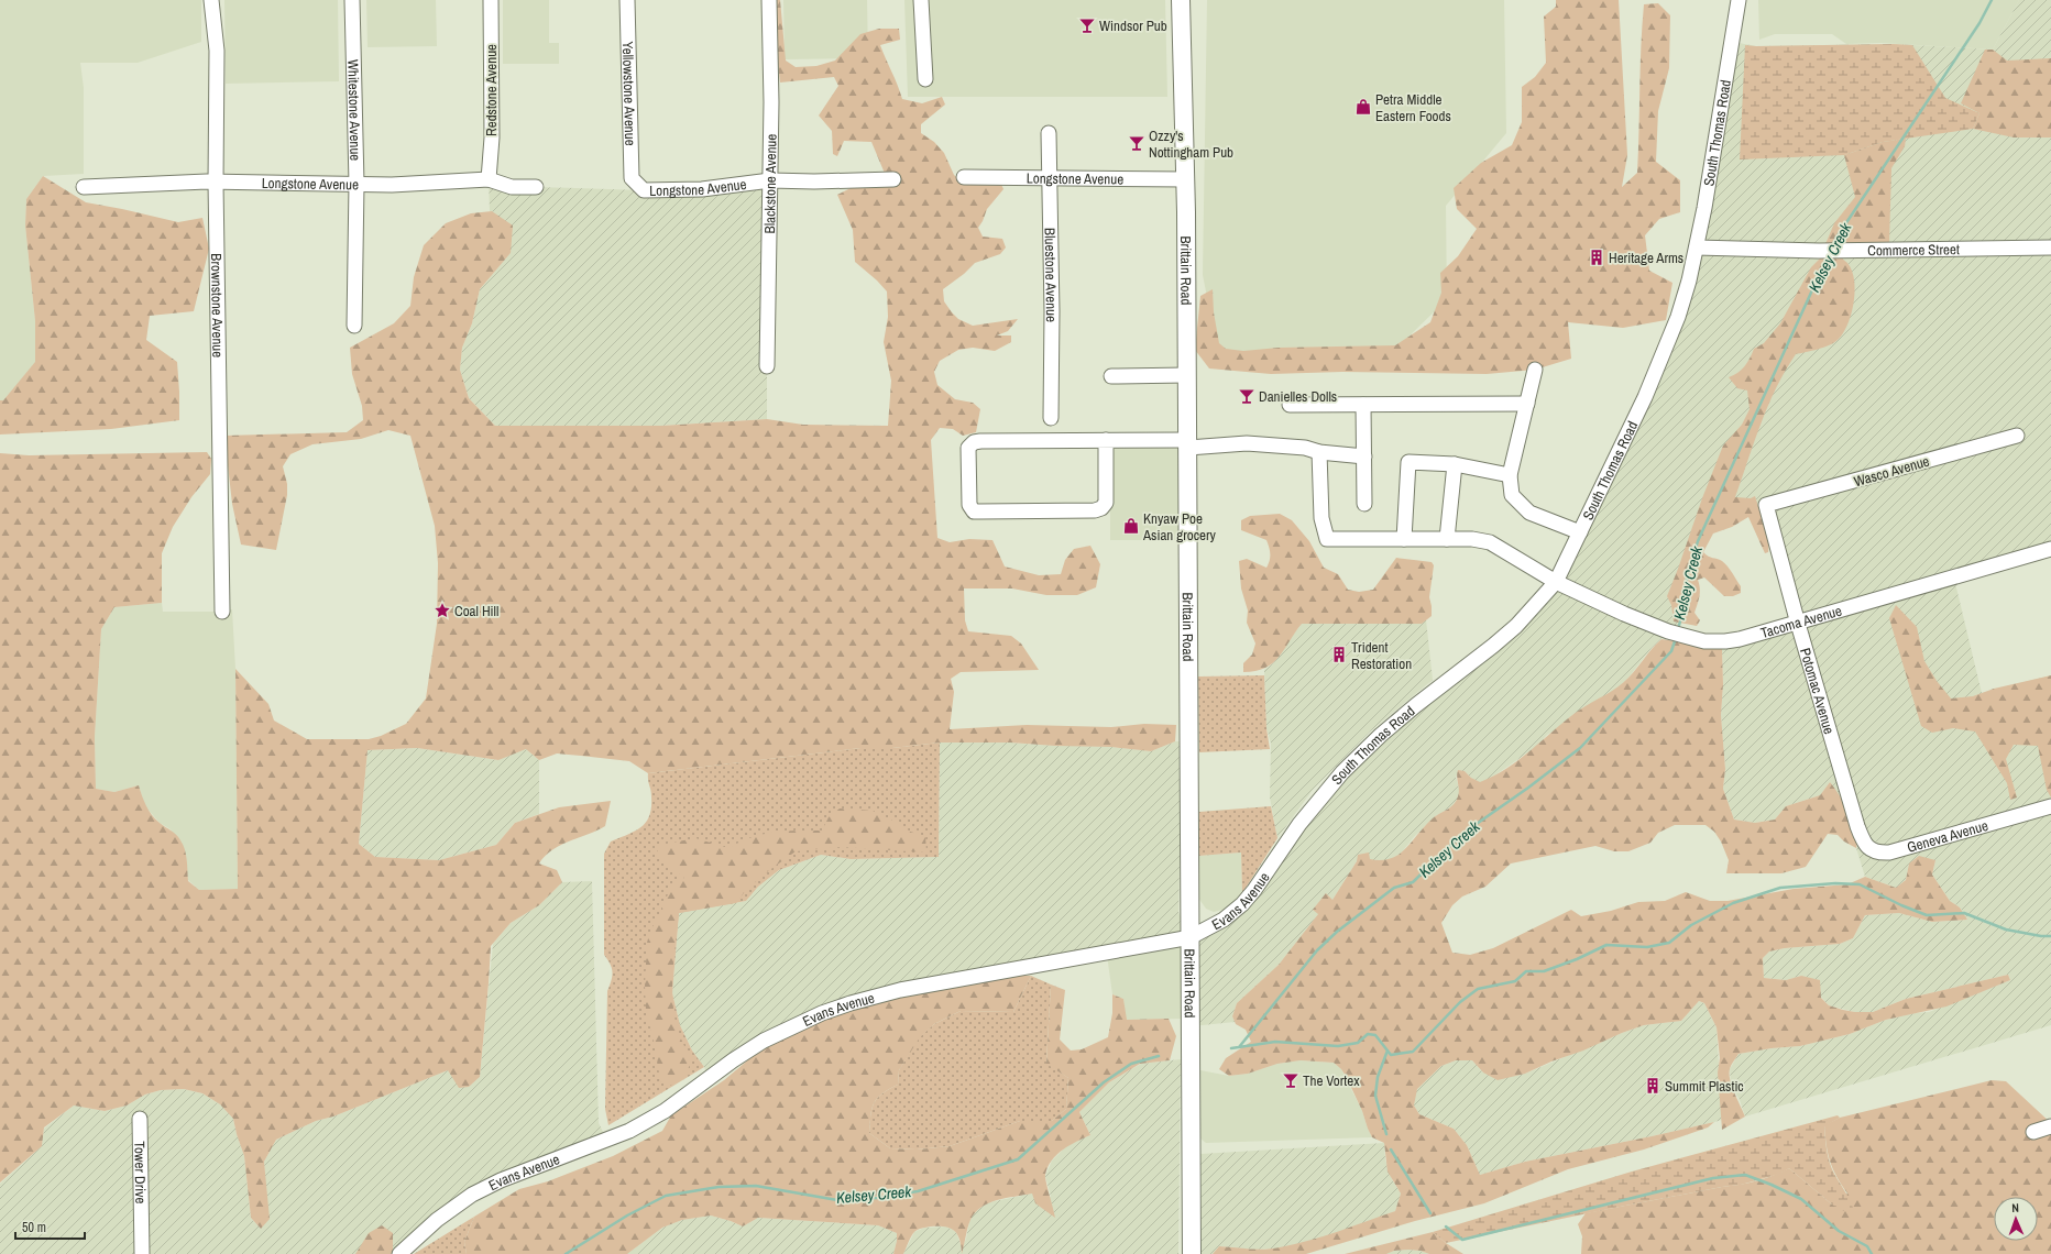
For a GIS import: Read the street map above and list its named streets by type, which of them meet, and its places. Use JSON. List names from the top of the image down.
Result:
{
  "streets": {
    "main road": ["Brittain Road"],
    "street": [
      "Redstone Avenue",
      "Yellowstone Avenue",
      "Whitestone Avenue",
      "South Thomas Road",
      "Longstone Avenue",
      "Blackstone Avenue",
      "Commerce Street",
      "Bluestone Avenue",
      "Brownstone Avenue",
      "Wasco Avenue",
      "Tacoma Avenue",
      "Potomac Avenue",
      "Geneva Avenue",
      "Evans Avenue",
      "Tower Drive"
    ]
  },
  "crossings": [
    ["Redstone Avenue", "Longstone Avenue"],
    ["Yellowstone Avenue", "Longstone Avenue"],
    ["Whitestone Avenue", "Longstone Avenue"],
    ["South Thomas Road", "Commerce Street"],
    ["South Thomas Road", "Tacoma Avenue"],
    ["South Thomas Road", "Evans Avenue"],
    ["Longstone Avenue", "Blackstone Avenue"],
    ["Longstone Avenue", "Brittain Road"],
    ["Longstone Avenue", "Bluestone Avenue"],
    ["Longstone Avenue", "Brownstone Avenue"],
    ["Brittain Road", "Evans Avenue"],
    ["Wasco Avenue", "Potomac Avenue"],
    ["Tacoma Avenue", "Potomac Avenue"],
    ["Potomac Avenue", "Geneva Avenue"]
  ],
  "water": ["Kelsey Creek"],
  "places": {
    "bar": [
      "Windsor Pub",
      "Ozzy's Nottingham Pub",
      "Danielles Dolls",
      "The Vortex"
    ],
    "shop": ["Petra Middle Eastern Foods", "Knyaw Poe Asian grocery"],
    "building": ["Heritage Arms", "Trident Restoration", "Summit Plastic"],
    "place": ["Coal Hill"]
  },
  "scale_bar": "50 m",
  "north": "top"
}
